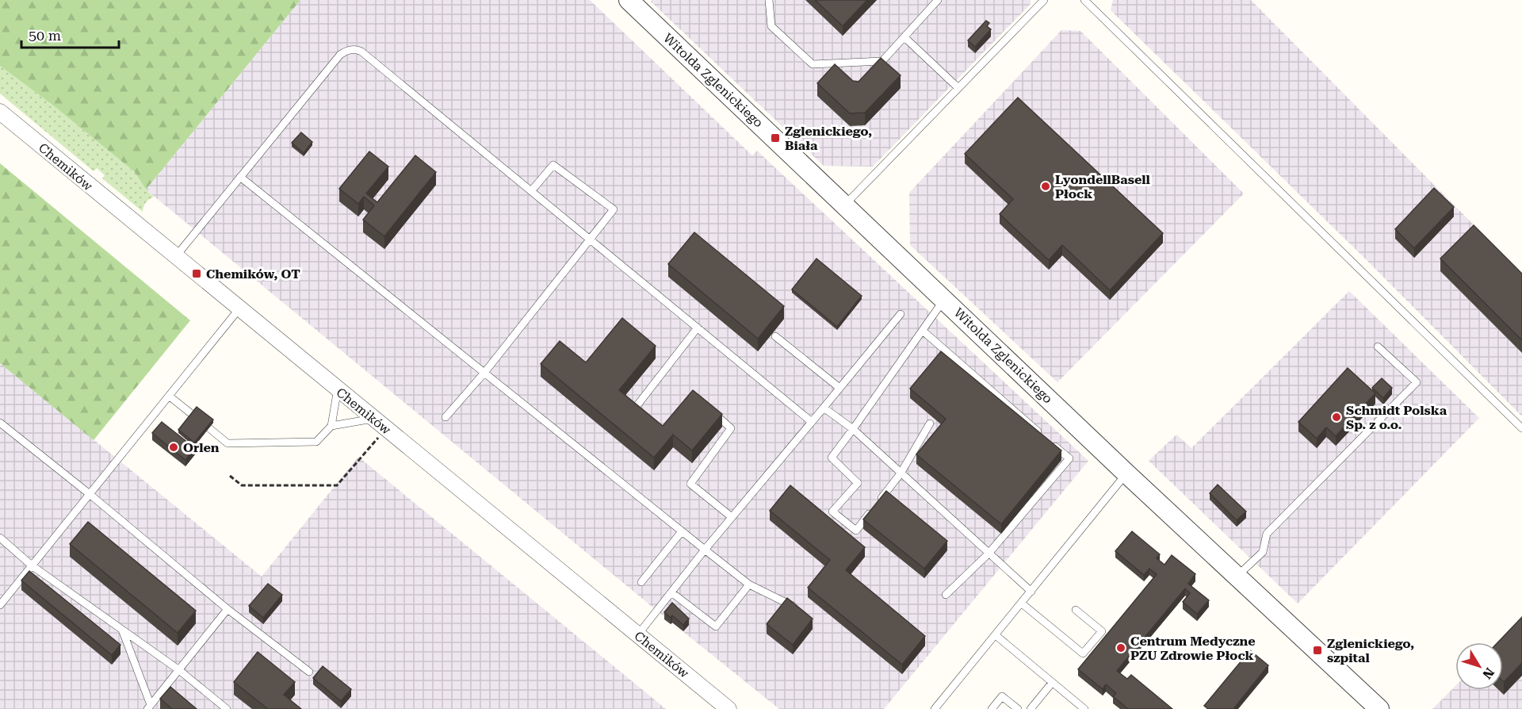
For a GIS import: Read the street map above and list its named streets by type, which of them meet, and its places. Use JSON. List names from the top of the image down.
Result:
{
  "streets": {
    "street": ["Witolda Zglenickiego", "Chemików"]
  },
  "places": {
    "transit": ["Zglenickiego, Biała", "Chemików, OT", "Zglenickiego, szpital"],
    "other": [
      "LyondellBasell Płock",
      "Schmidt Polska Sp. z o.o.",
      "Orlen",
      "Centrum Medyczne PZU Zdrowie Płock"
    ]
  },
  "scale_bar": "50 m",
  "north": "bottom right"
}
